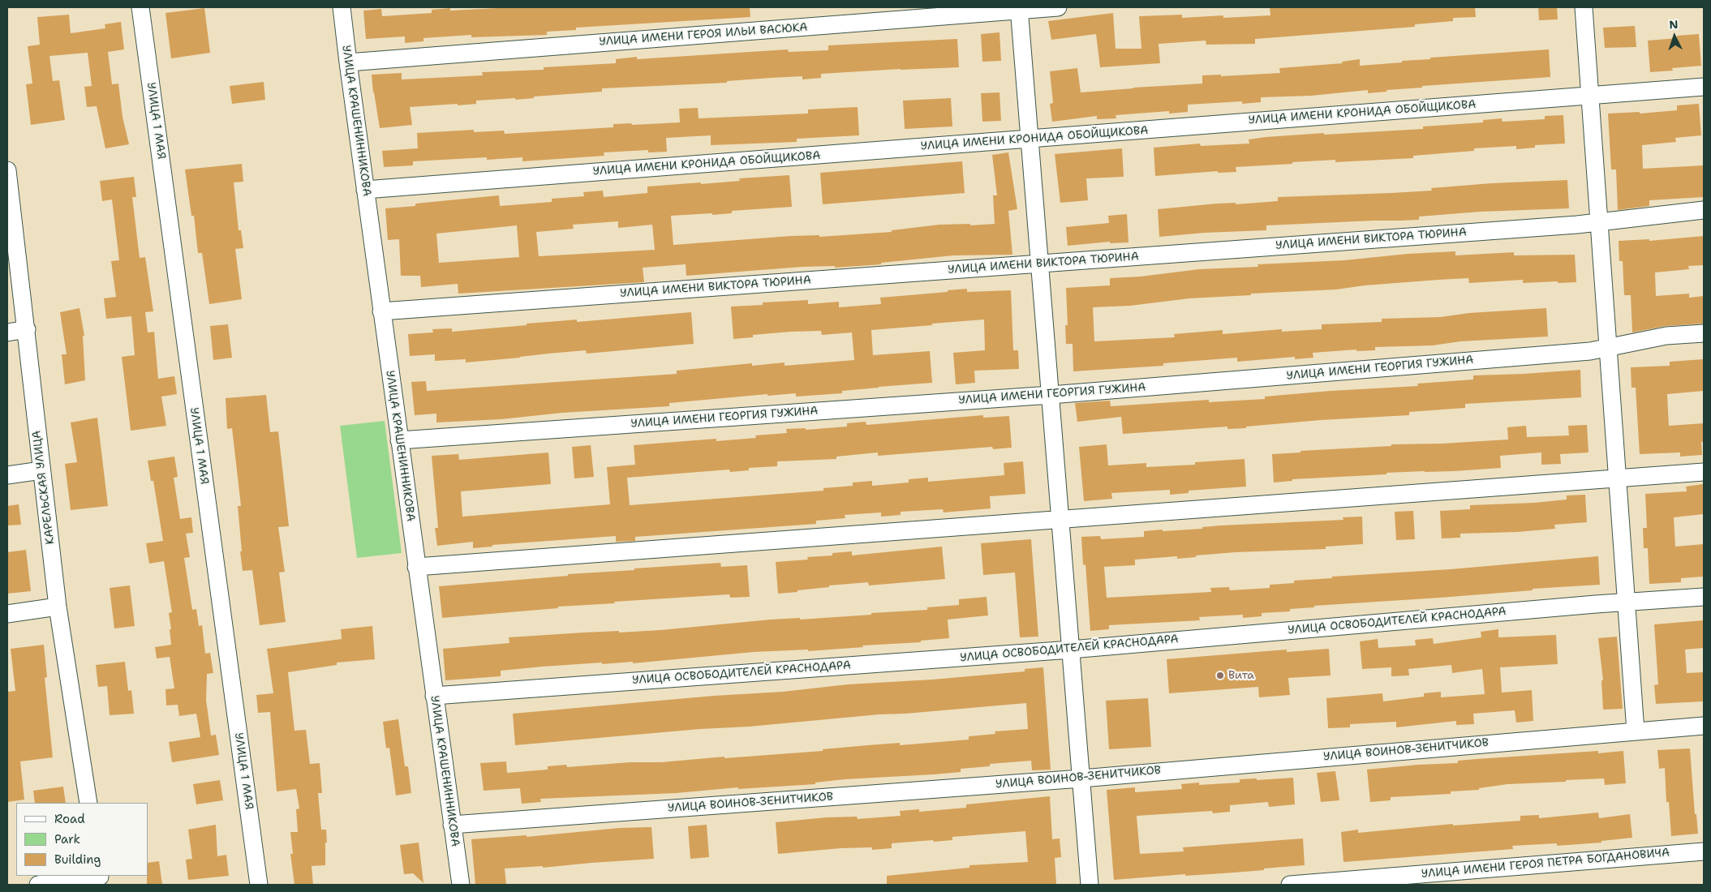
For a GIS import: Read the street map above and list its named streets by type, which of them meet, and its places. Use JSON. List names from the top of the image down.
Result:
{
  "streets": {
    "street": [
      "УЛИЦА ИМЕНИ ГЕРОЯ ИЛЬИ ВАСЮКА",
      "УЛИЦА ИМЕНИ КРОНИДА ОБОЙЩИКОВА",
      "УЛИЦА 1 МАЯ",
      "УЛИЦА КРАШЕНИННИКОВА",
      "УЛИЦА ИМЕНИ ВИКТОРА ТЮРИНА",
      "УЛИЦА ИМЕНИ ГЕОРГИЯ ГУЖИНА",
      "КАРЕЛЬСКАЯ УЛИЦА",
      "УЛИЦА ОСВОБОДИТЕЛЕЙ КРАСНОДАРА",
      "УЛИЦА ВОИНОВ-ЗЕНИТЧИКОВ",
      "УЛИЦА ИМЕНИ ГЕРОЯ ПЕТРА БОГДАНОВИЧА"
    ]
  },
  "crossings": [
    ["УЛИЦА ИМЕНИ ГЕРОЯ ИЛЬИ ВАСЮКА", "УЛИЦА КРАШЕНИННИКОВА"],
    ["УЛИЦА ИМЕНИ КРОНИДА ОБОЙЩИКОВА", "УЛИЦА КРАШЕНИННИКОВА"],
    ["УЛИЦА КРАШЕНИННИКОВА", "УЛИЦА ИМЕНИ ВИКТОРА ТЮРИНА"],
    ["УЛИЦА КРАШЕНИННИКОВА", "УЛИЦА ИМЕНИ ГЕОРГИЯ ГУЖИНА"],
    ["УЛИЦА КРАШЕНИННИКОВА", "УЛИЦА ОСВОБОДИТЕЛЕЙ КРАСНОДАРА"],
    ["УЛИЦА КРАШЕНИННИКОВА", "УЛИЦА ВОИНОВ-ЗЕНИТЧИКОВ"]
  ],
  "places": ["Вита"],
  "legend": ["Road", "Park", "Building"],
  "north": "top"
}
